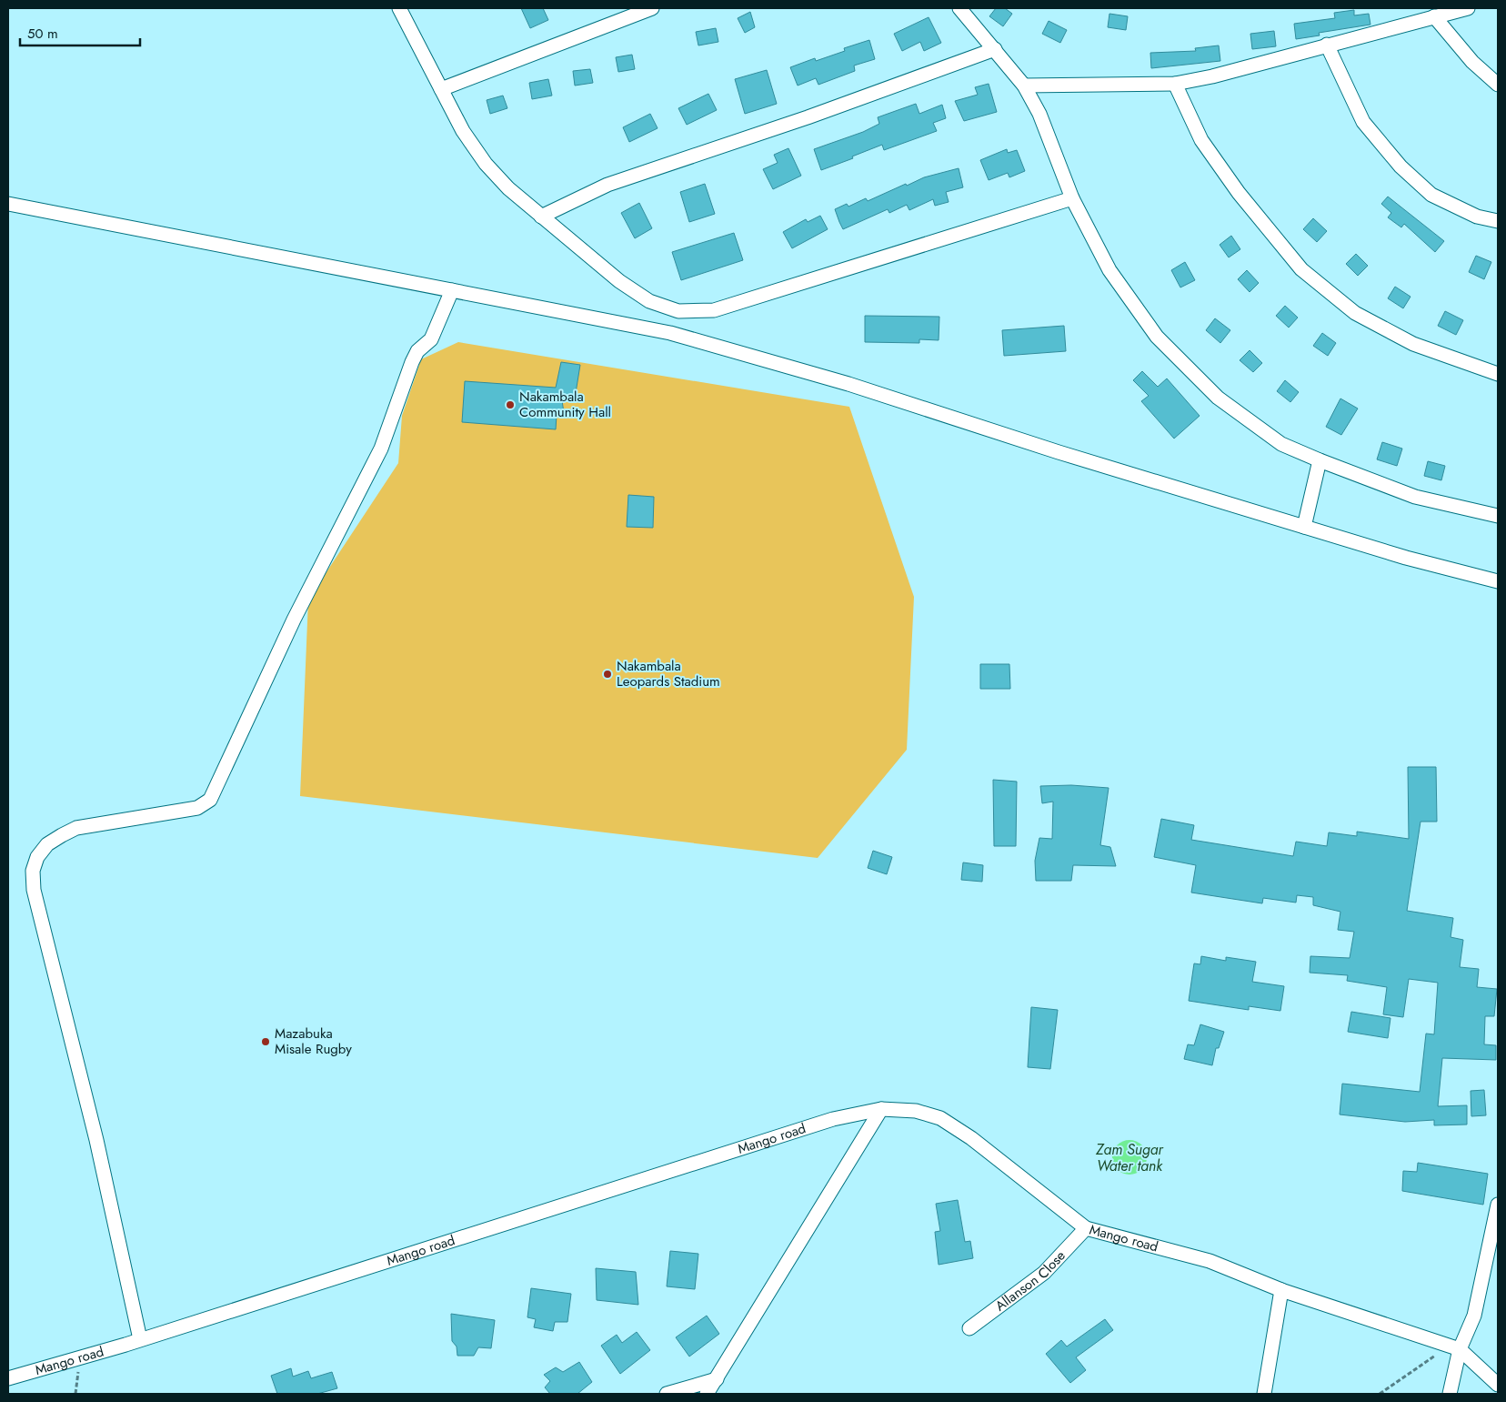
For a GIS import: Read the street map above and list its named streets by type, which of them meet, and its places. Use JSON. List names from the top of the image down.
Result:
{
  "streets": {
    "street": ["Mango road", "Allanson Close"]
  },
  "crossings": [
    ["Mango road", "Allanson Close"]
  ],
  "water": ["Zam Sugar Water tank"],
  "places": ["Nakambala Community Hall", "Nakambala Leopards Stadium", "Mazabuka Misale Rugby"],
  "scale_bar": "50 m"
}
